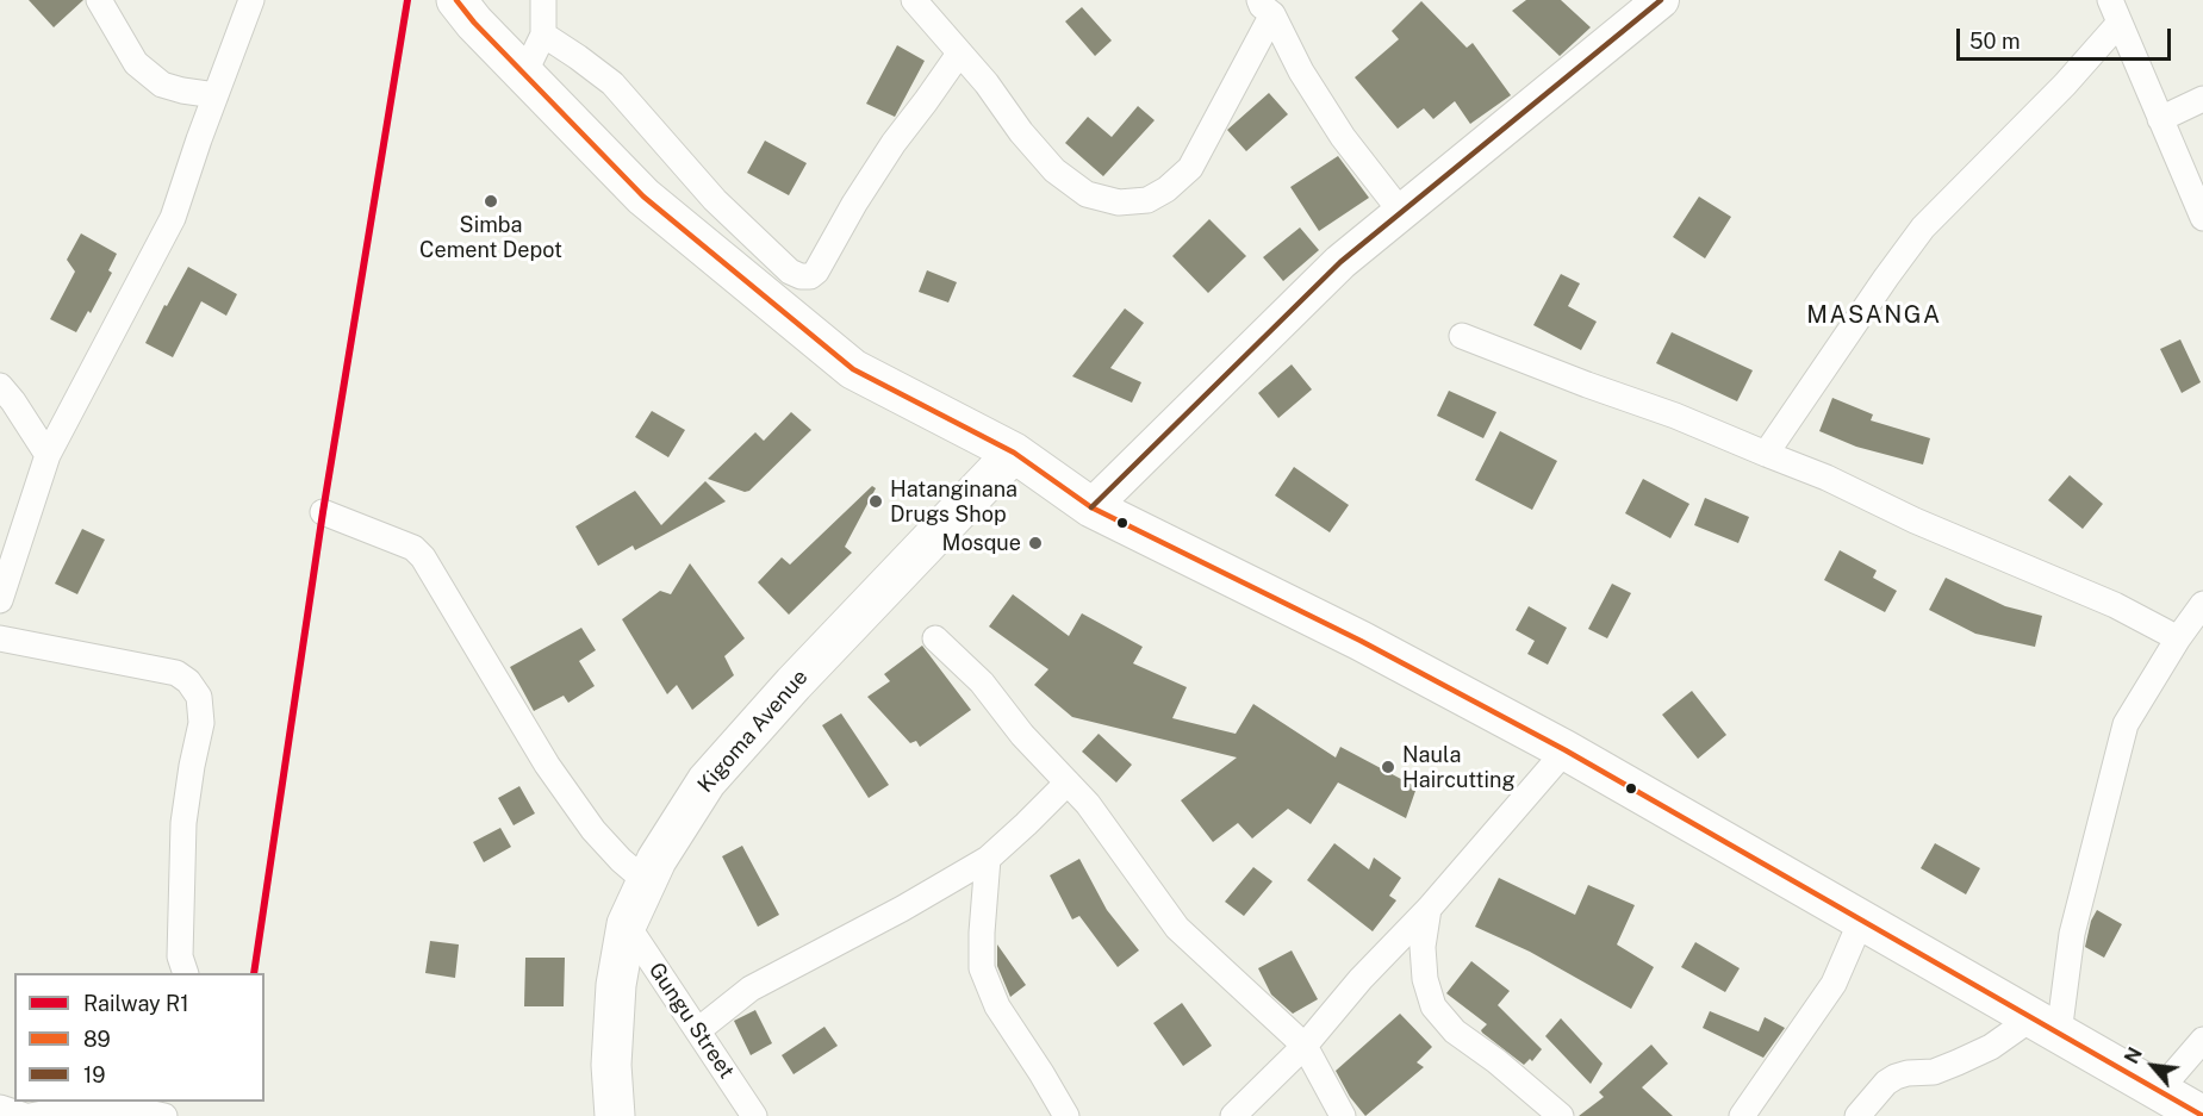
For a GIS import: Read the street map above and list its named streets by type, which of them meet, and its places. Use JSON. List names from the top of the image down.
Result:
{
  "streets": {
    "main road": ["Kigoma Avenue"],
    "street": ["Gungu Street"]
  },
  "crossings": [
    ["Kigoma Avenue", "Gungu Street"]
  ],
  "districts": ["MASANGA"],
  "places": [
    "Simba Cement Depot",
    "Hatanginana Drugs Shop",
    "Mosque",
    "Naula Haircutting"
  ],
  "lines": ["rail line R1", "transit line 89", "transit line 19"],
  "legend": ["Railway R1", "89", "19"],
  "scale_bar": "50 m",
  "north": "top left"
}
